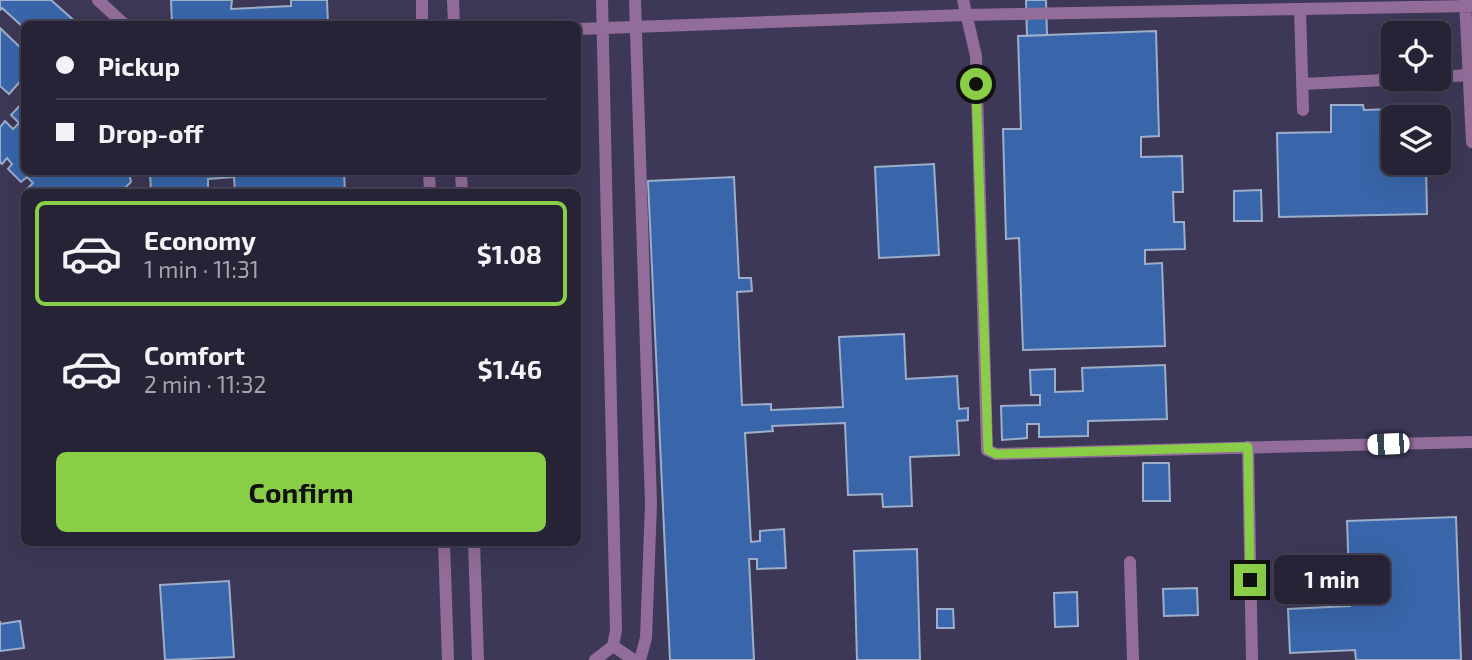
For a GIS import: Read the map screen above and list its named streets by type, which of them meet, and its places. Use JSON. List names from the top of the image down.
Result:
{
  "page": {
    "banner": ["Pickup", "Drop-off"],
    "list": [
      {
        "name": "Economy",
        "note": "1 min · 11:31",
        "value": "$1.08"
      },
      {
        "name": "Comfort",
        "note": "2 min · 11:32",
        "value": "$1.46"
      }
    ],
    "buttons": "Confirm",
    "bubble": "1 min"
  }
}
